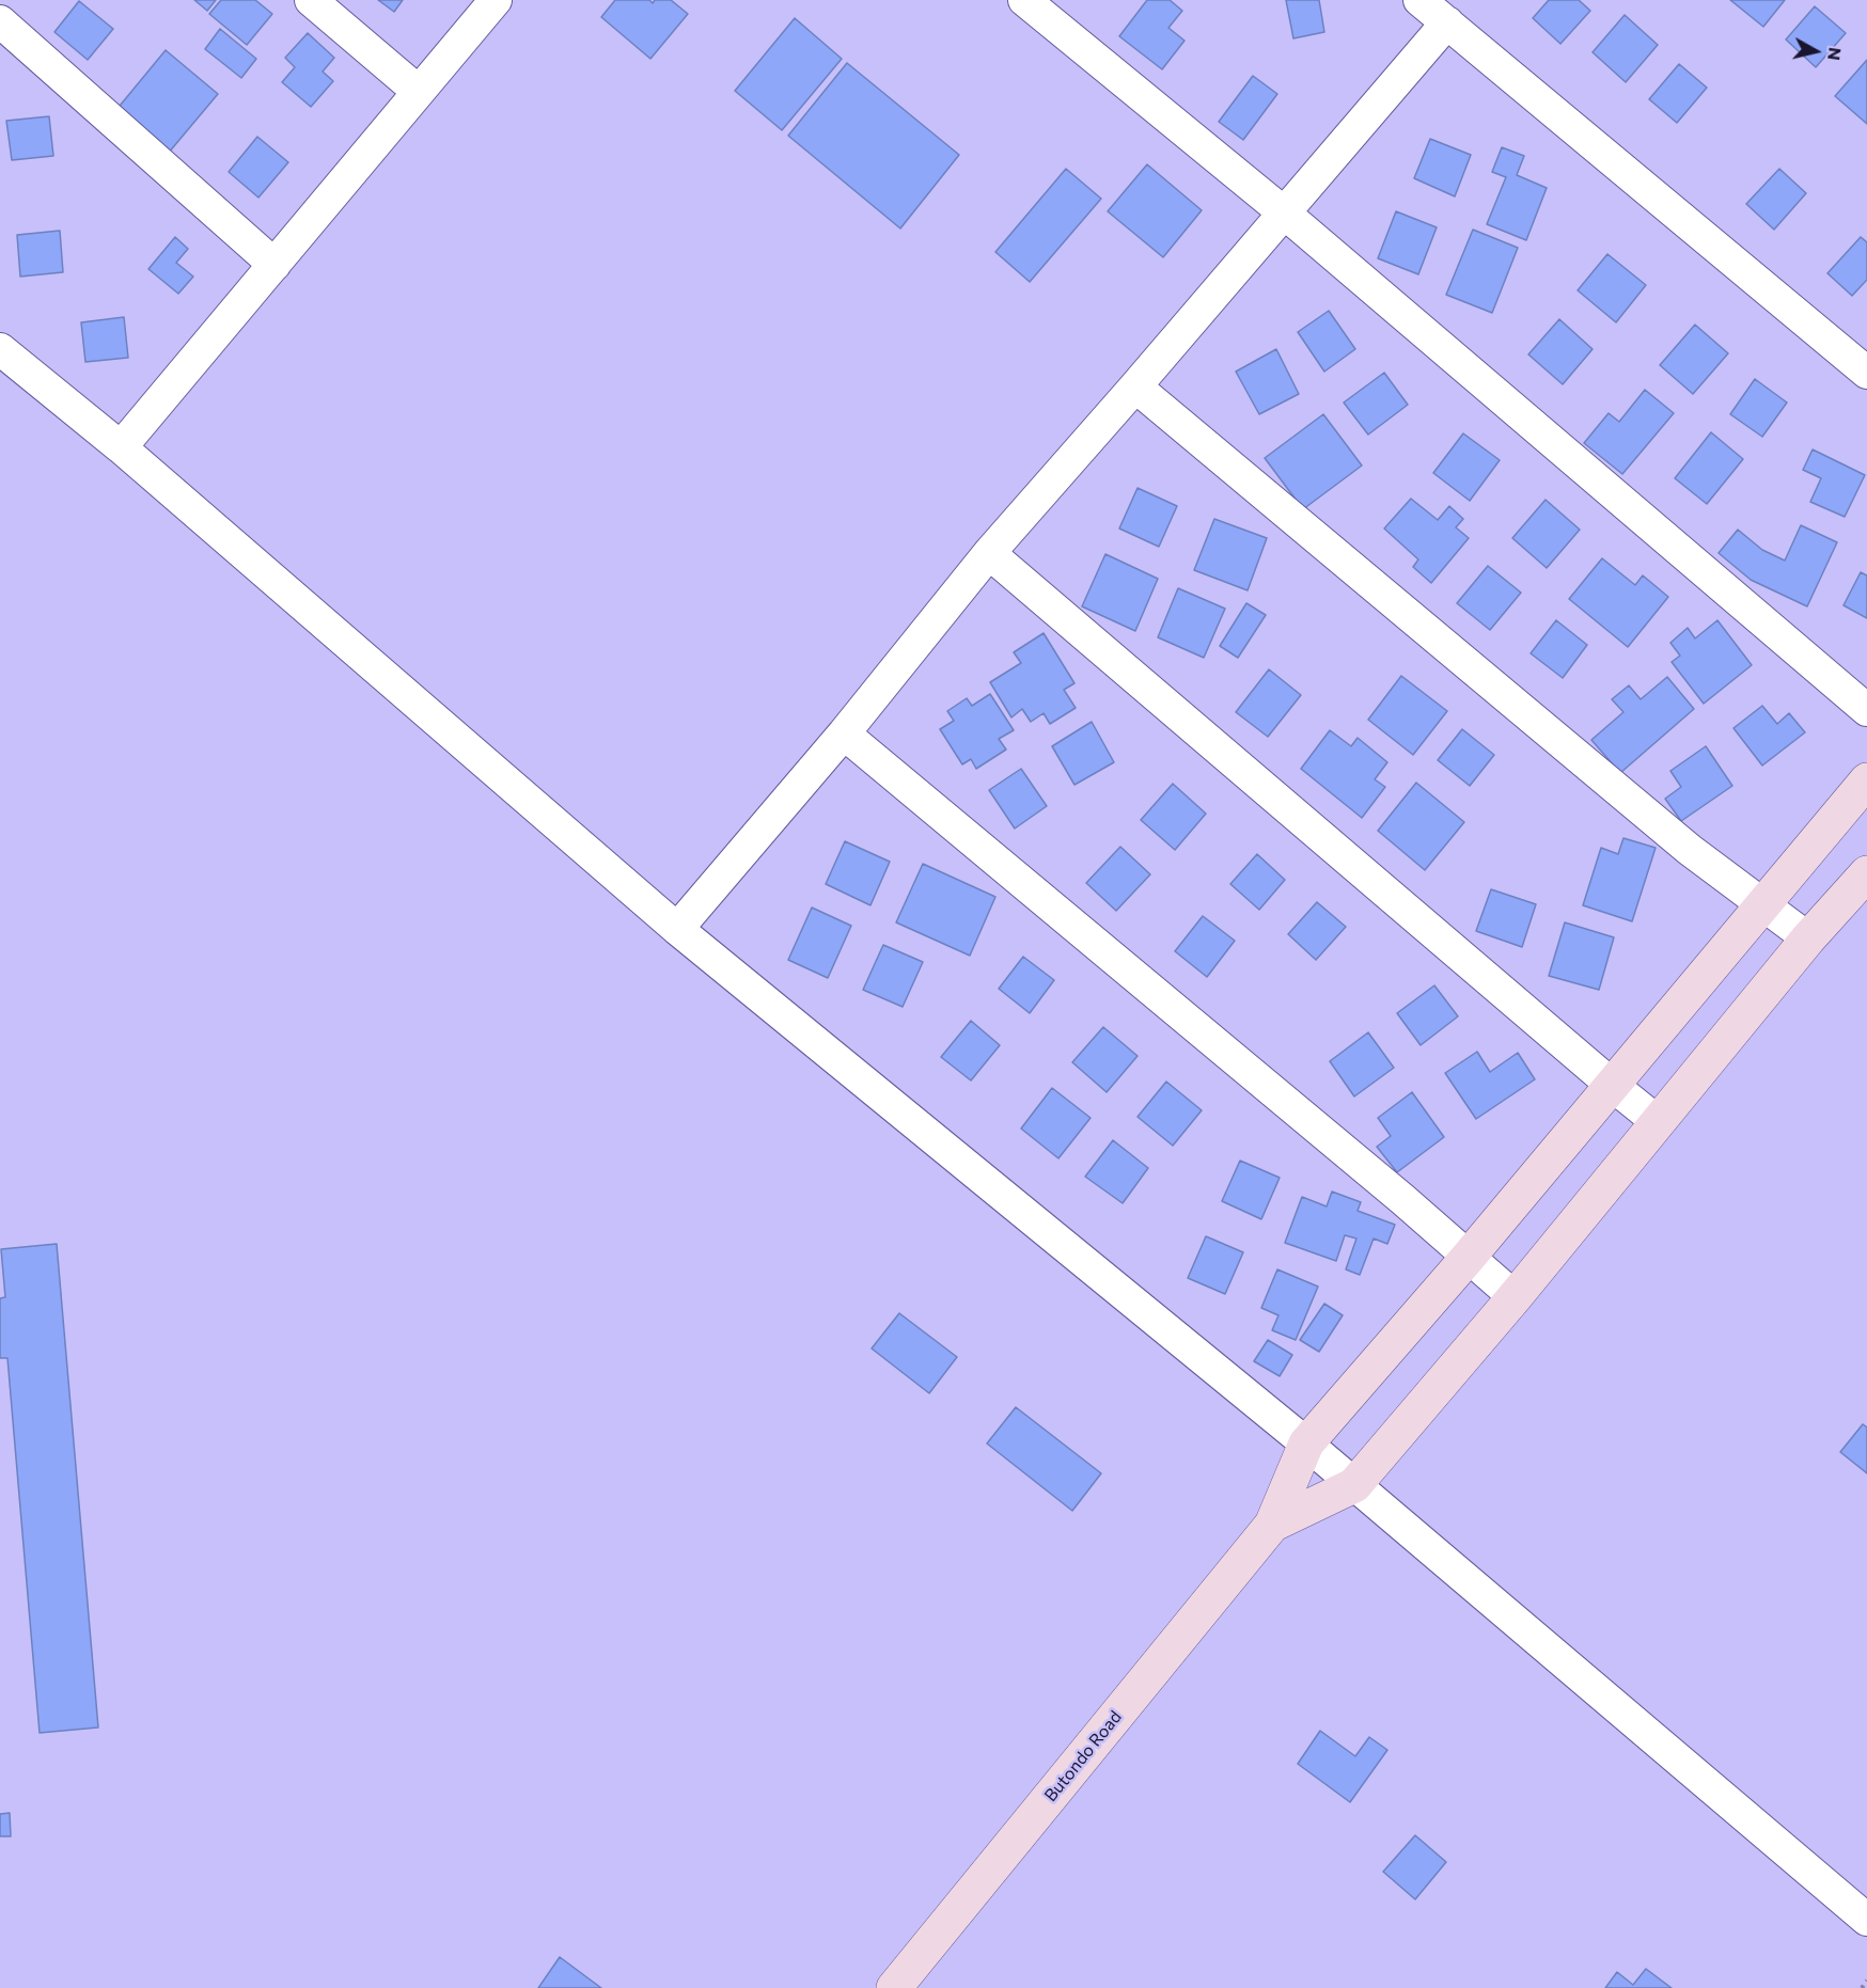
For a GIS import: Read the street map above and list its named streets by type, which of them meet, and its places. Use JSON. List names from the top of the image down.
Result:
{
  "streets": {
    "street": ["Butondo Road"]
  },
  "north": "right"
}
